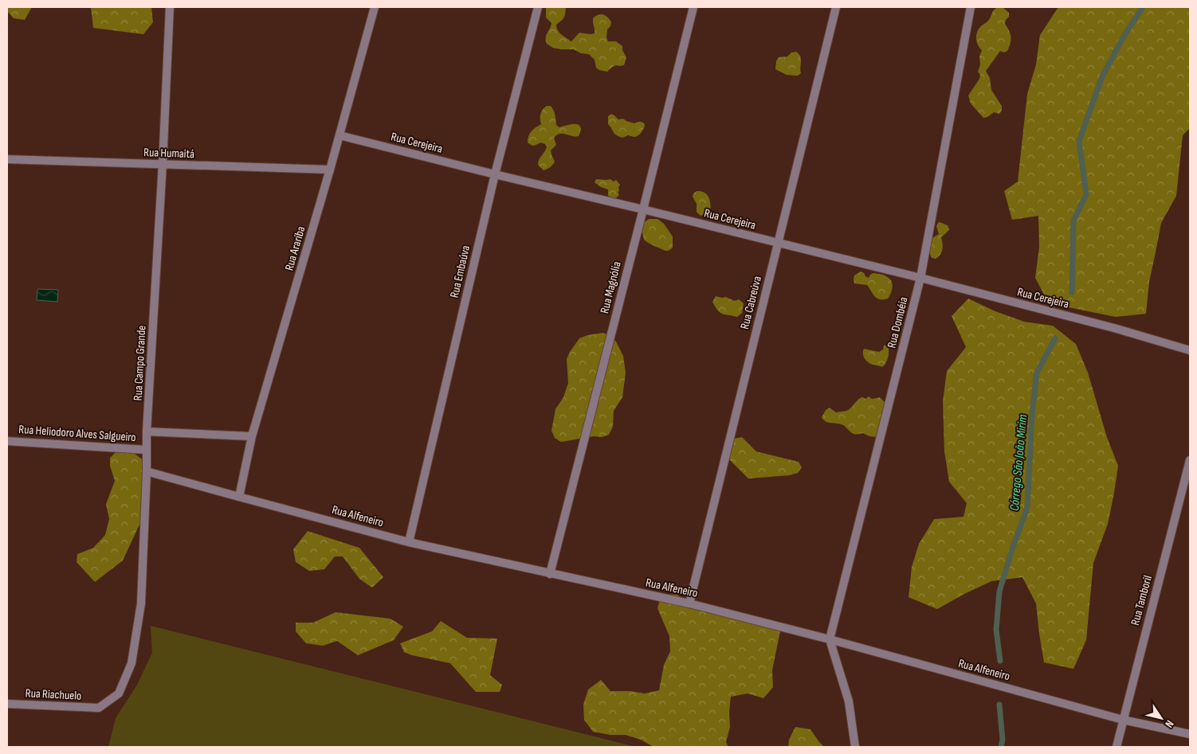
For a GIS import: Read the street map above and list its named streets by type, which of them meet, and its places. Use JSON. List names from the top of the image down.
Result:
{
  "streets": {
    "street": [
      "Rua Cerejeira",
      "Rua Humaitá",
      "Rua Araríba",
      "Rua Embaúva",
      "Rua Magnólia",
      "Rua Cabreúva",
      "Rua Dombéia",
      "Rua Campo Grande",
      "Rua Heliodoro Alves Salgueiro",
      "Rua Alfeneiro",
      "Rua Tamboril",
      "Rua Riachuelo"
    ]
  },
  "crossings": [
    ["Rua Cerejeira", "Rua Araríba"],
    ["Rua Cerejeira", "Rua Embaúva"],
    ["Rua Cerejeira", "Rua Magnólia"],
    ["Rua Cerejeira", "Rua Cabreúva"],
    ["Rua Cerejeira", "Rua Dombéia"],
    ["Rua Humaitá", "Rua Araríba"],
    ["Rua Humaitá", "Rua Campo Grande"],
    ["Rua Araríba", "Rua Heliodoro Alves Salgueiro"],
    ["Rua Araríba", "Rua Alfeneiro"],
    ["Rua Embaúva", "Rua Alfeneiro"],
    ["Rua Magnólia", "Rua Alfeneiro"],
    ["Rua Cabreúva", "Rua Alfeneiro"],
    ["Rua Dombéia", "Rua Alfeneiro"],
    ["Rua Campo Grande", "Rua Heliodoro Alves Salgueiro"],
    ["Rua Campo Grande", "Rua Alfeneiro"],
    ["Rua Campo Grande", "Rua Riachuelo"],
    ["Rua Alfeneiro", "Rua Tamboril"]
  ],
  "water": ["Córrego São João Mirim"],
  "north": "bottom right"
}
